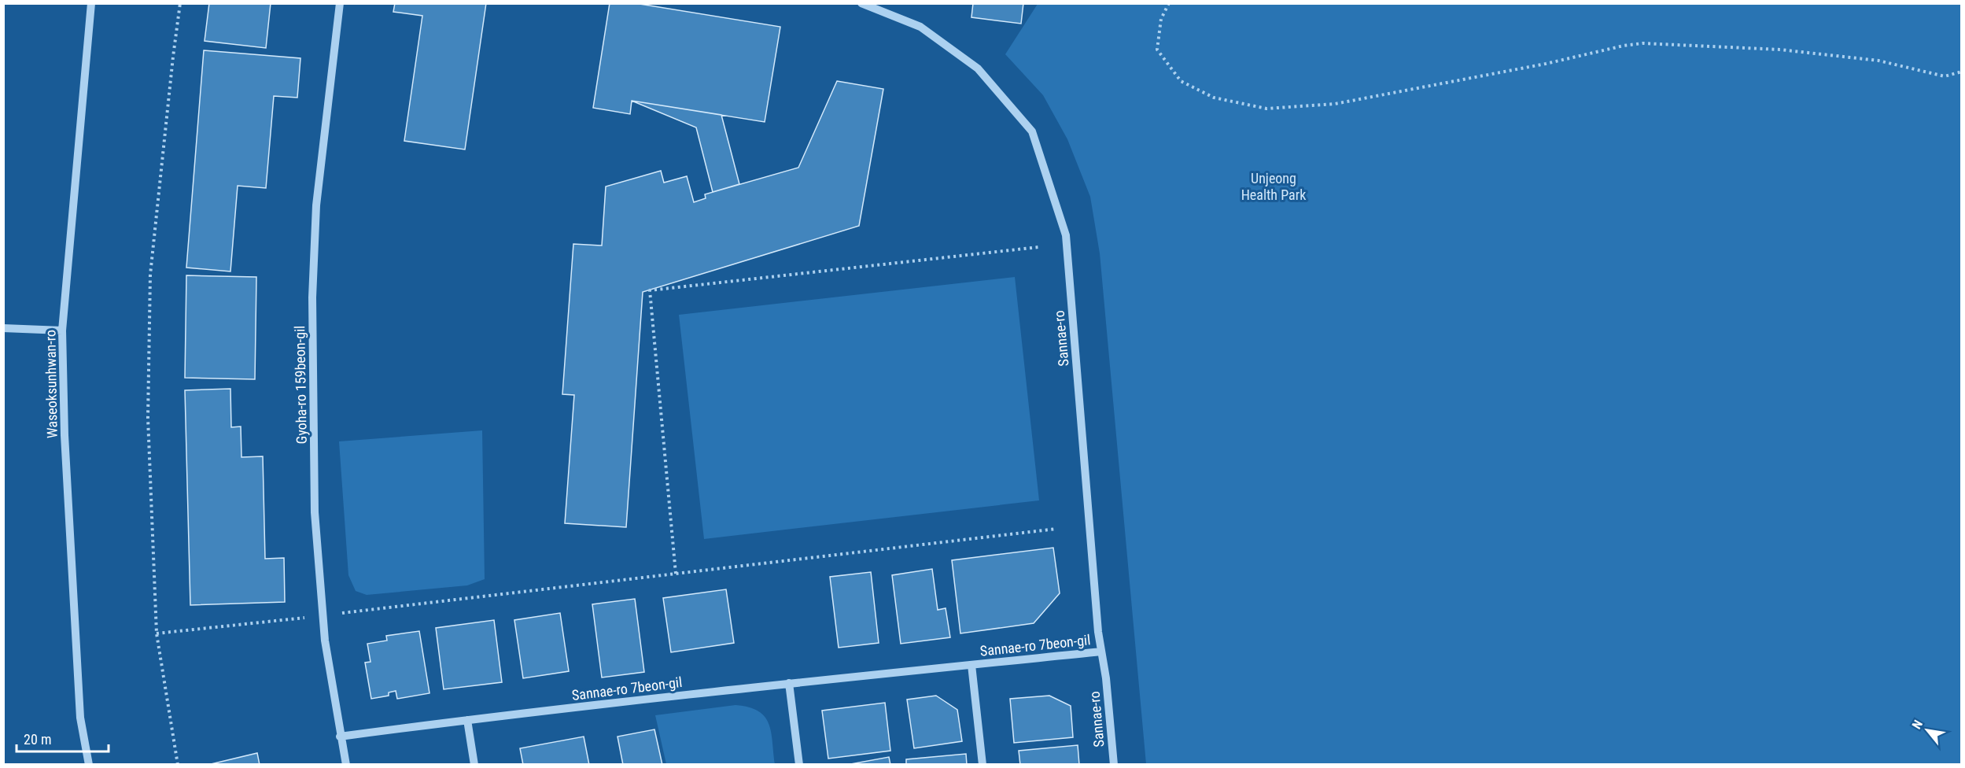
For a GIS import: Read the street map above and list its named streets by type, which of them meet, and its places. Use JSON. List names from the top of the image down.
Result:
{
  "streets": {
    "street": [
      "Sannae-ro",
      "Waseoksunhwan-ro",
      "Gyoha-ro 159beon-gil",
      "Sannae-ro 7beon-gil"
    ]
  },
  "crossings": [
    ["Sannae-ro", "Sannae-ro 7beon-gil"],
    ["Gyoha-ro 159beon-gil", "Sannae-ro 7beon-gil"]
  ],
  "parks": ["Unjeong Health Park"],
  "scale_bar": "20 m",
  "north": "top left"
}
